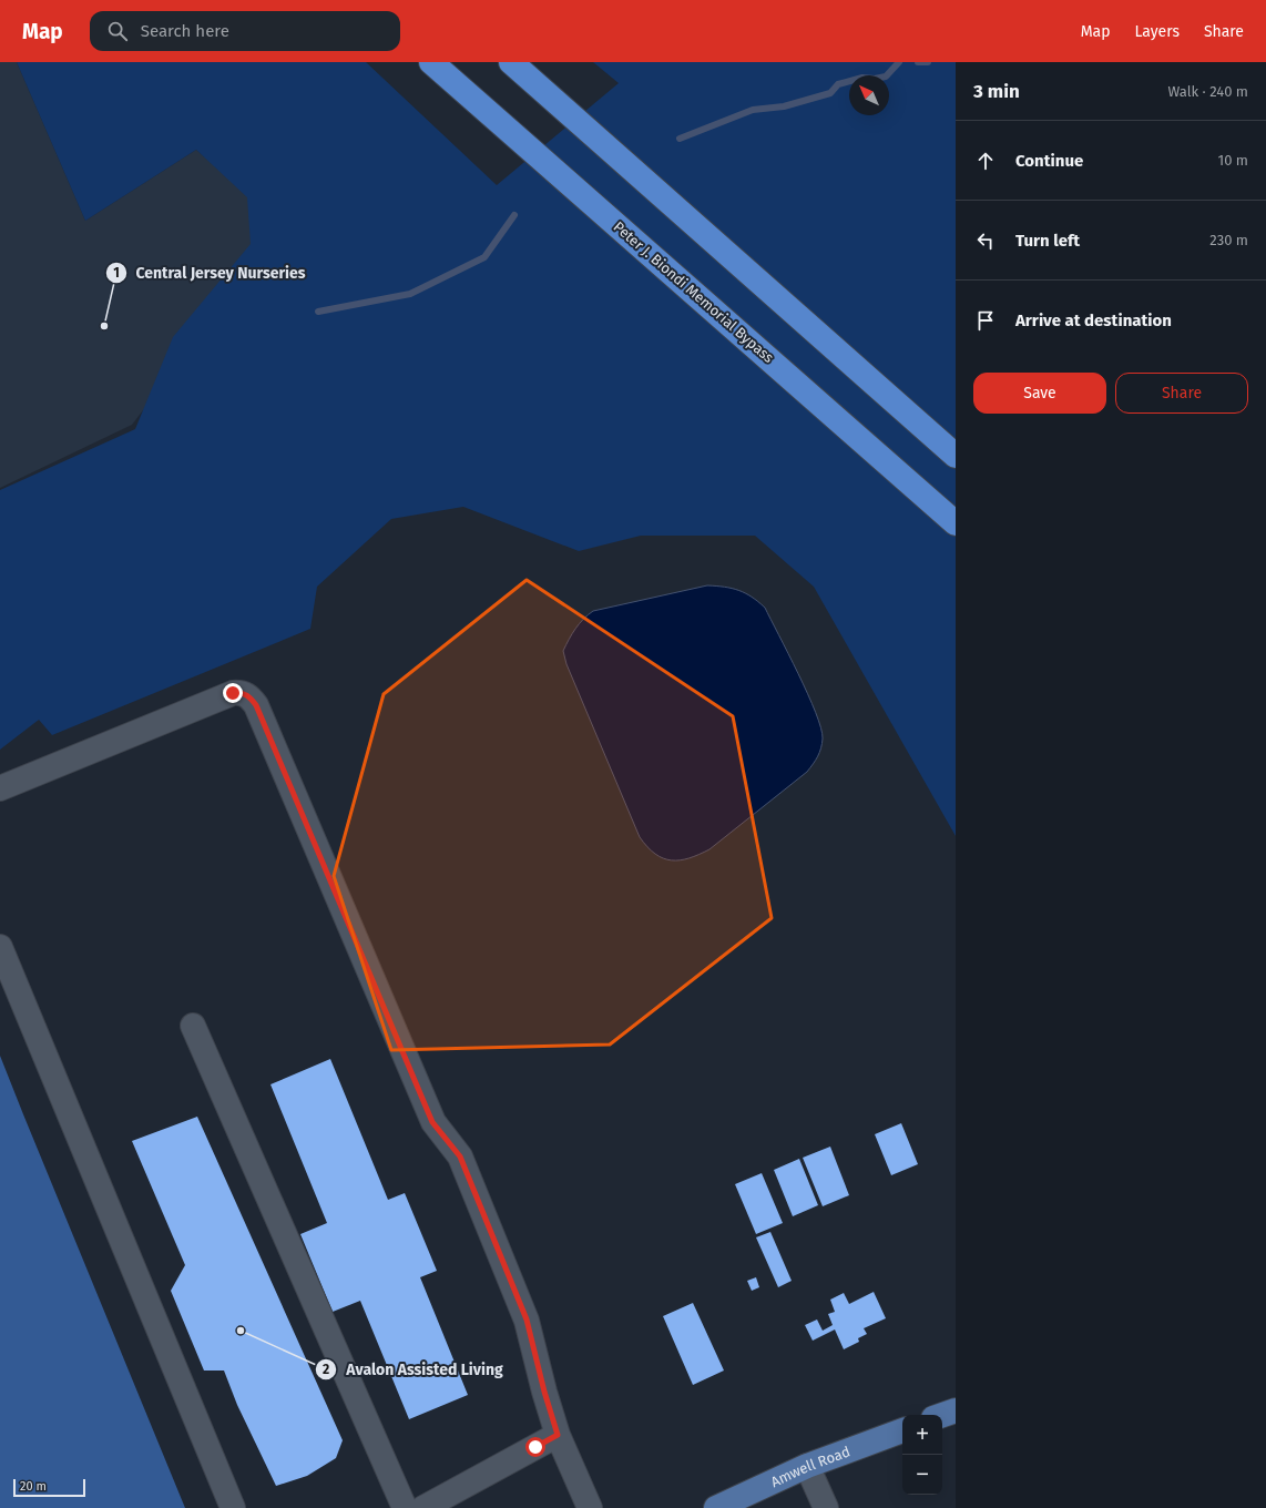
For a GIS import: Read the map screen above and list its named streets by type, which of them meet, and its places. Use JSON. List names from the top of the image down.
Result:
{
  "streets": {
    "highway": ["Peter J. Biondi Memorial Bypass"],
    "main road": ["Amwell Road"]
  },
  "places": ["Central Jersey Nurseries", "Avalon Assisted Living"],
  "scale_bar": "20 m",
  "north": "top left",
  "page": {
    "header": "Map",
    "search": "Search here",
    "nav": ["Map", "Layers", "Share"],
    "heading": ["3 min", "Walk · 240 m"],
    "list": [
      ["Continue", "10 m"],
      ["Turn left", "230 m"],
      "Arrive at destination"
    ],
    "buttons": ["Save", "Share"],
    "map_buttons": ["+", "−"],
    "scale": "20 m"
  }
}
